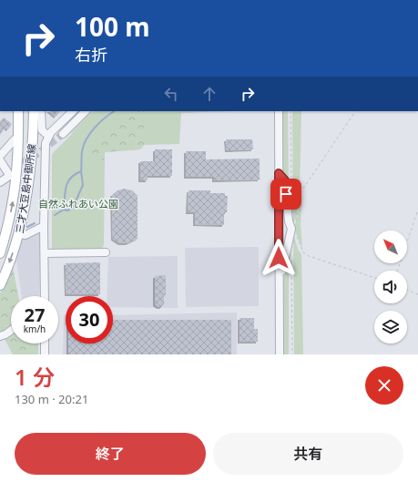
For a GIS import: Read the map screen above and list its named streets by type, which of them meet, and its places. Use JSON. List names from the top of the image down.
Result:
{
  "streets": {
    "main road": ["三才大豆島中御所線"]
  },
  "parks": ["自然ふれあい公園"],
  "north": "top left",
  "page": {
    "turn": ["100 m", "右折"],
    "speed": "27 km/h",
    "limit": "30",
    "heading": ["1 分", "130 m · 20:21"],
    "buttons": ["終了", "共有"]
  }
}
